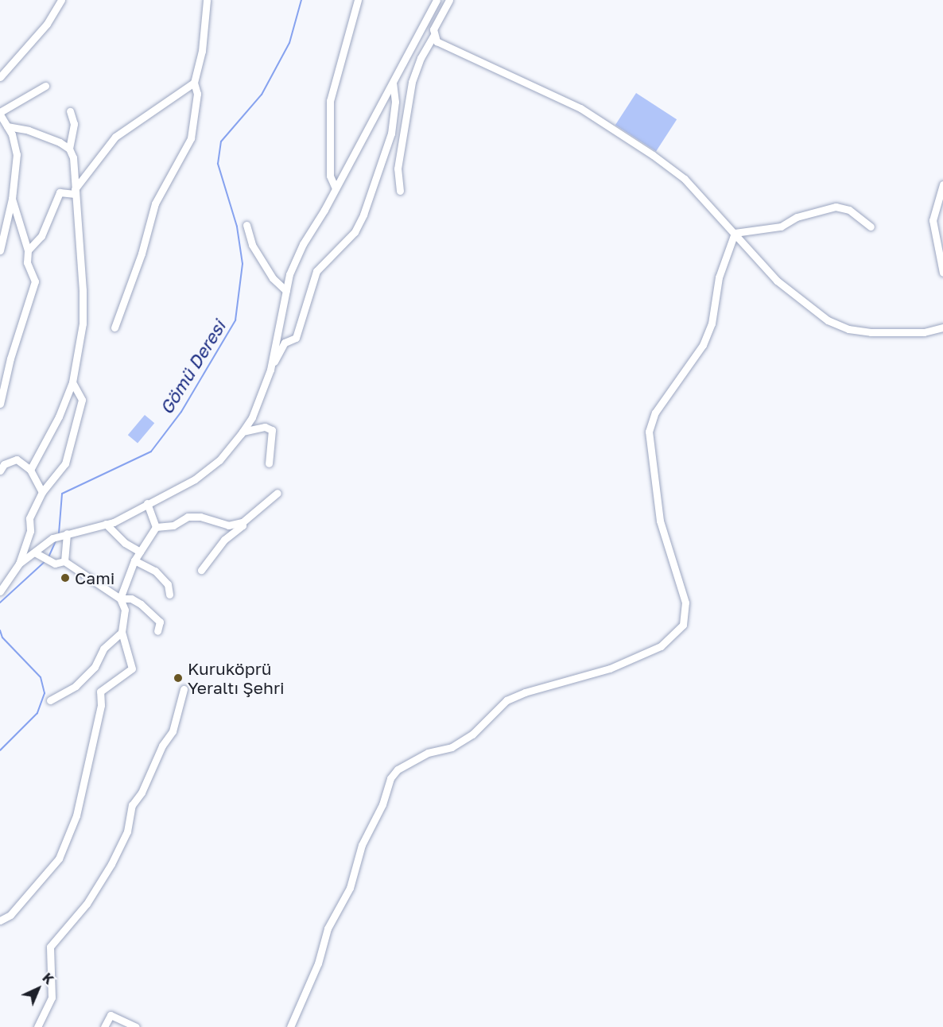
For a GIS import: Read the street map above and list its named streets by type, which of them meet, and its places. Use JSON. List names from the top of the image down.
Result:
{
  "water": ["Gömü Deresi"],
  "places": ["Cami", "Kuruköprü Yeraltı Şehri"],
  "north": "top right"
}
